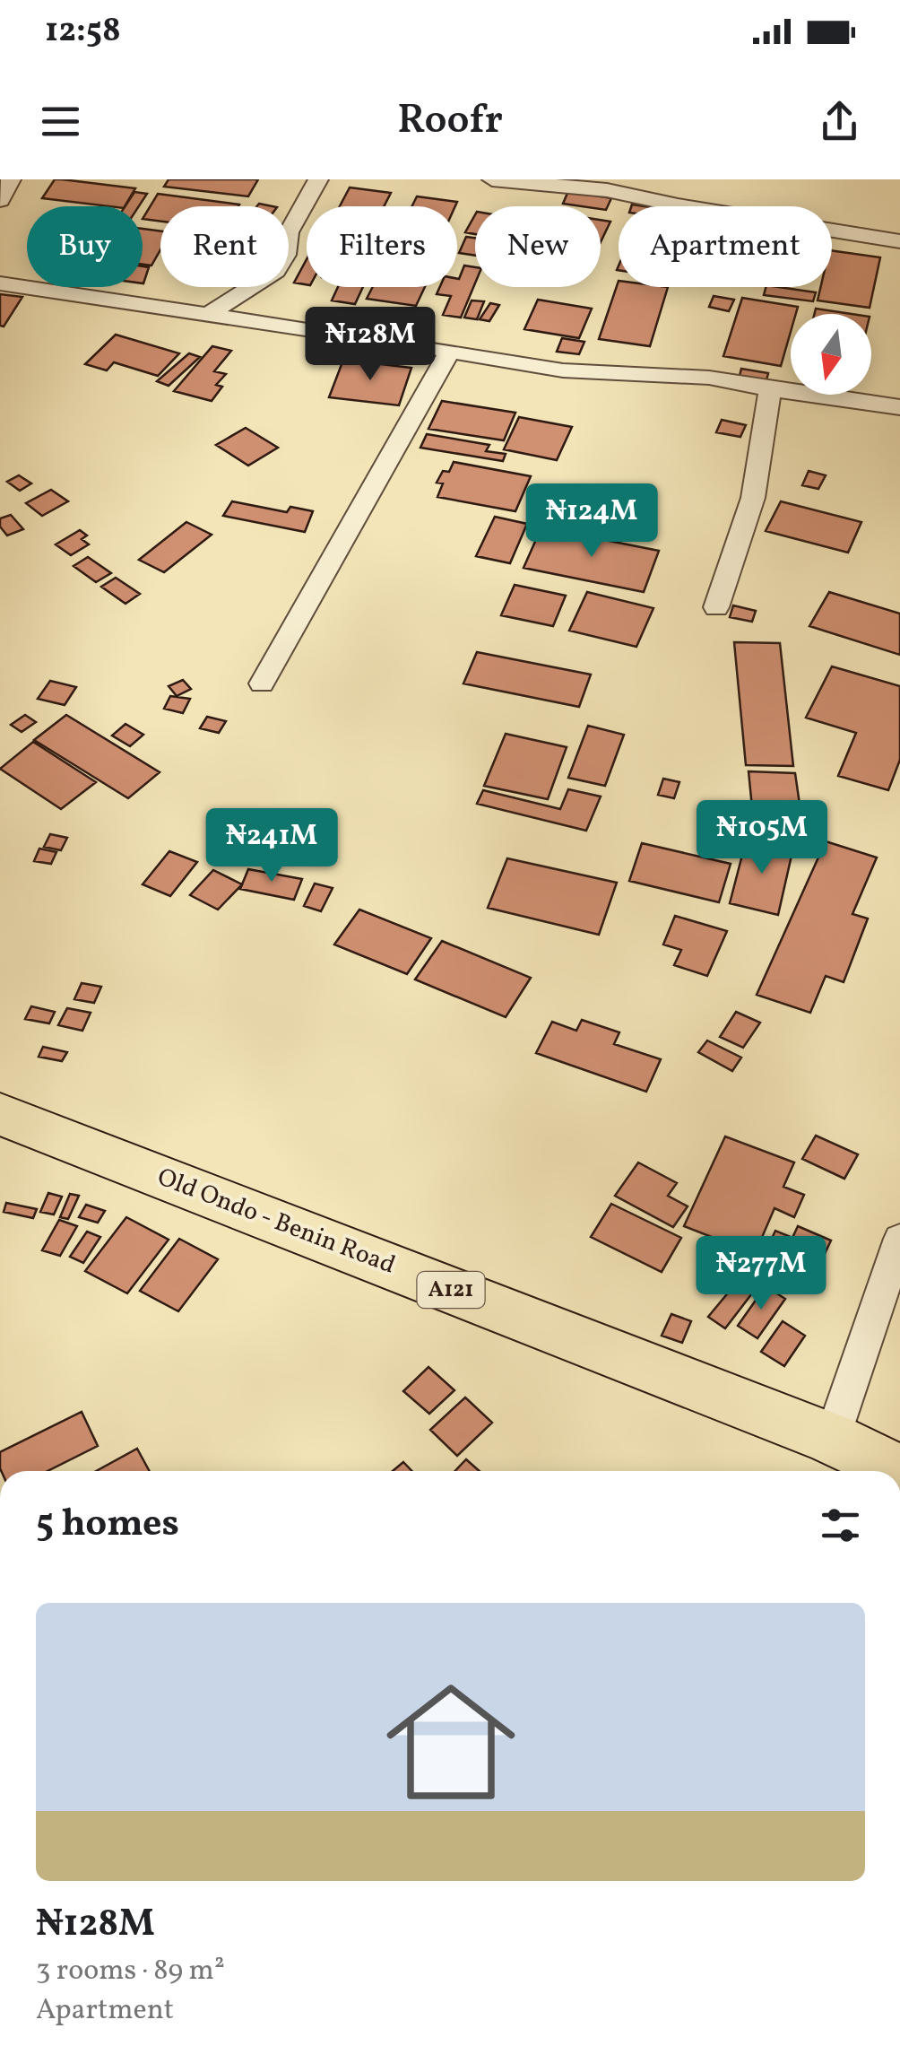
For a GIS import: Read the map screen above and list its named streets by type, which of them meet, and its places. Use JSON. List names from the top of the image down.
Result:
{
  "streets": {
    "main road": ["Old Ondo - Benin Road", "A121"]
  },
  "north": "bottom",
  "page": {
    "status": "12:58",
    "header": "Roofr",
    "chip": [
      "Buy",
      "Rent",
      "Filters",
      "New",
      "Apartment"
    ],
    "price": [
      "₦128M",
      "₦124M",
      "₦105M",
      "₦241M",
      "₦277M"
    ],
    "heading": "5 homes",
    "list": [
      {
        "name": "₦128M",
        "note": "3 rooms · 89 m² · Apartment"
      }
    ]
  }
}
